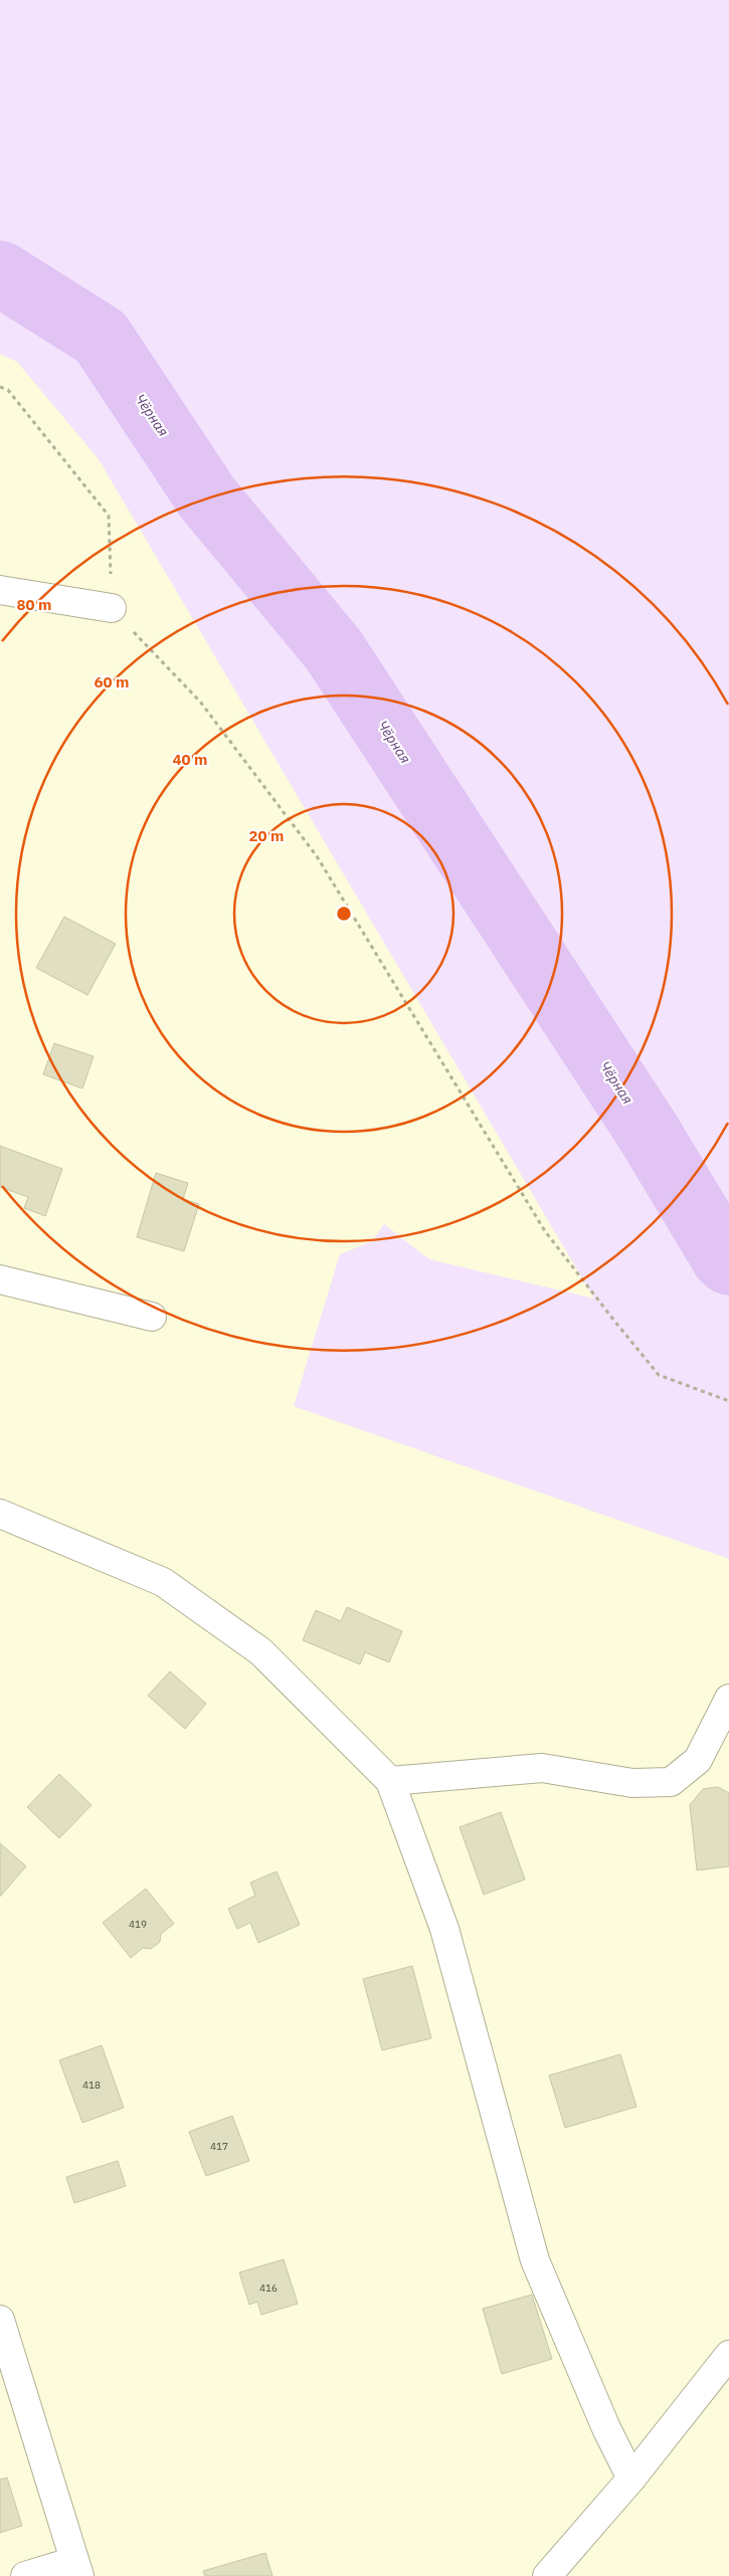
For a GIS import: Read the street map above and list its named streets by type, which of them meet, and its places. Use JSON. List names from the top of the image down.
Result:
{
  "water": ["Чёрная"],
  "house_numbers": [
    "419",
    "418",
    "417",
    "416"
  ],
  "rings": [
    "80 m",
    "60 m",
    "40 m",
    "20 m"
  ]
}
